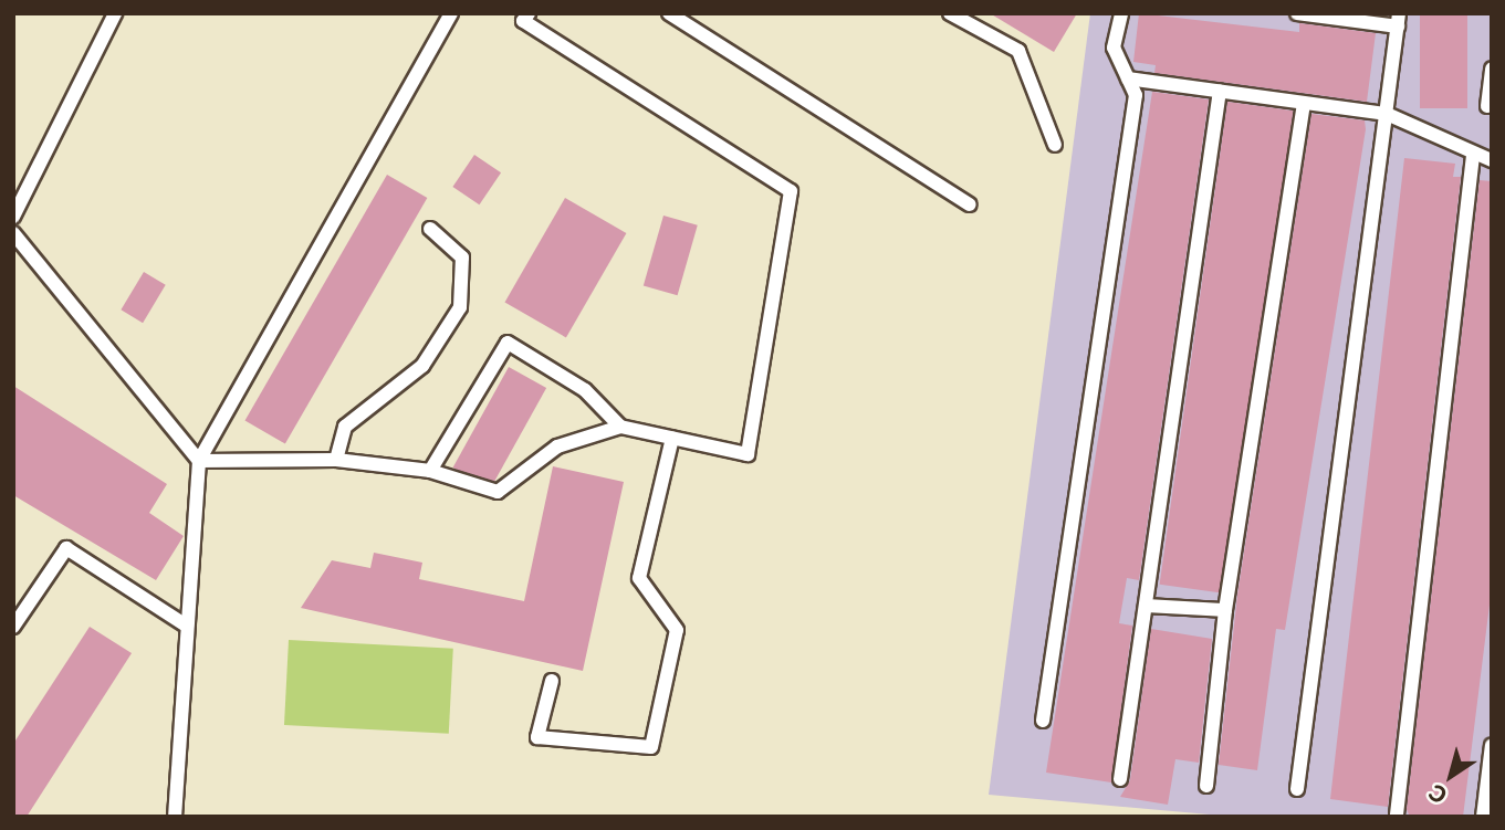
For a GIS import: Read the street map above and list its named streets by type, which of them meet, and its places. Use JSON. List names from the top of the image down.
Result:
{
  "north": "bottom left"
}
